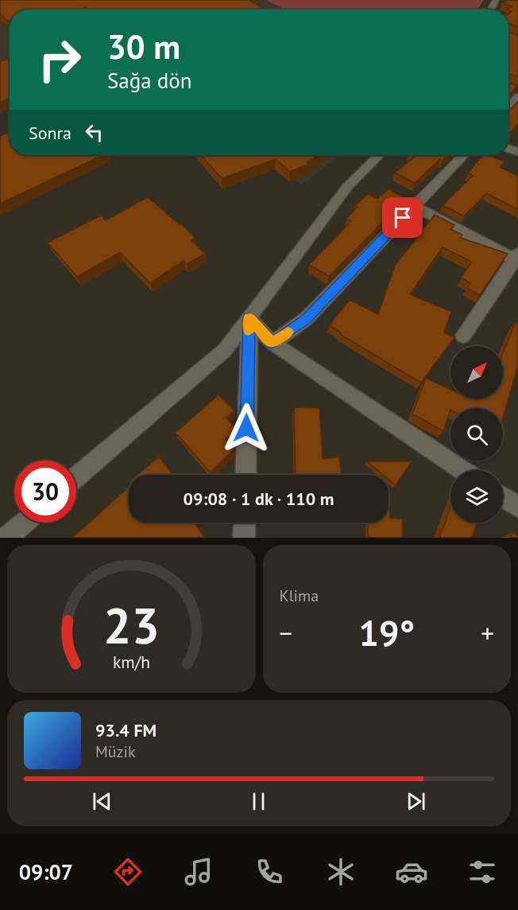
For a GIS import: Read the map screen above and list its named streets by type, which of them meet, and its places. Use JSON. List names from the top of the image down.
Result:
{
  "north": "top right",
  "page": {
    "turn": ["30 m", "Sağa dön"],
    "then": "Sonra",
    "limit": "30",
    "trip": "09:08 · 1 dk · 110 m",
    "tile": "Klima",
    "heat": ["−", "19°", "+"],
    "song": ["93.4 FM", "Müzik"],
    "tabs": "09:07",
    "gauge": ["23", "km/h"]
  }
}
